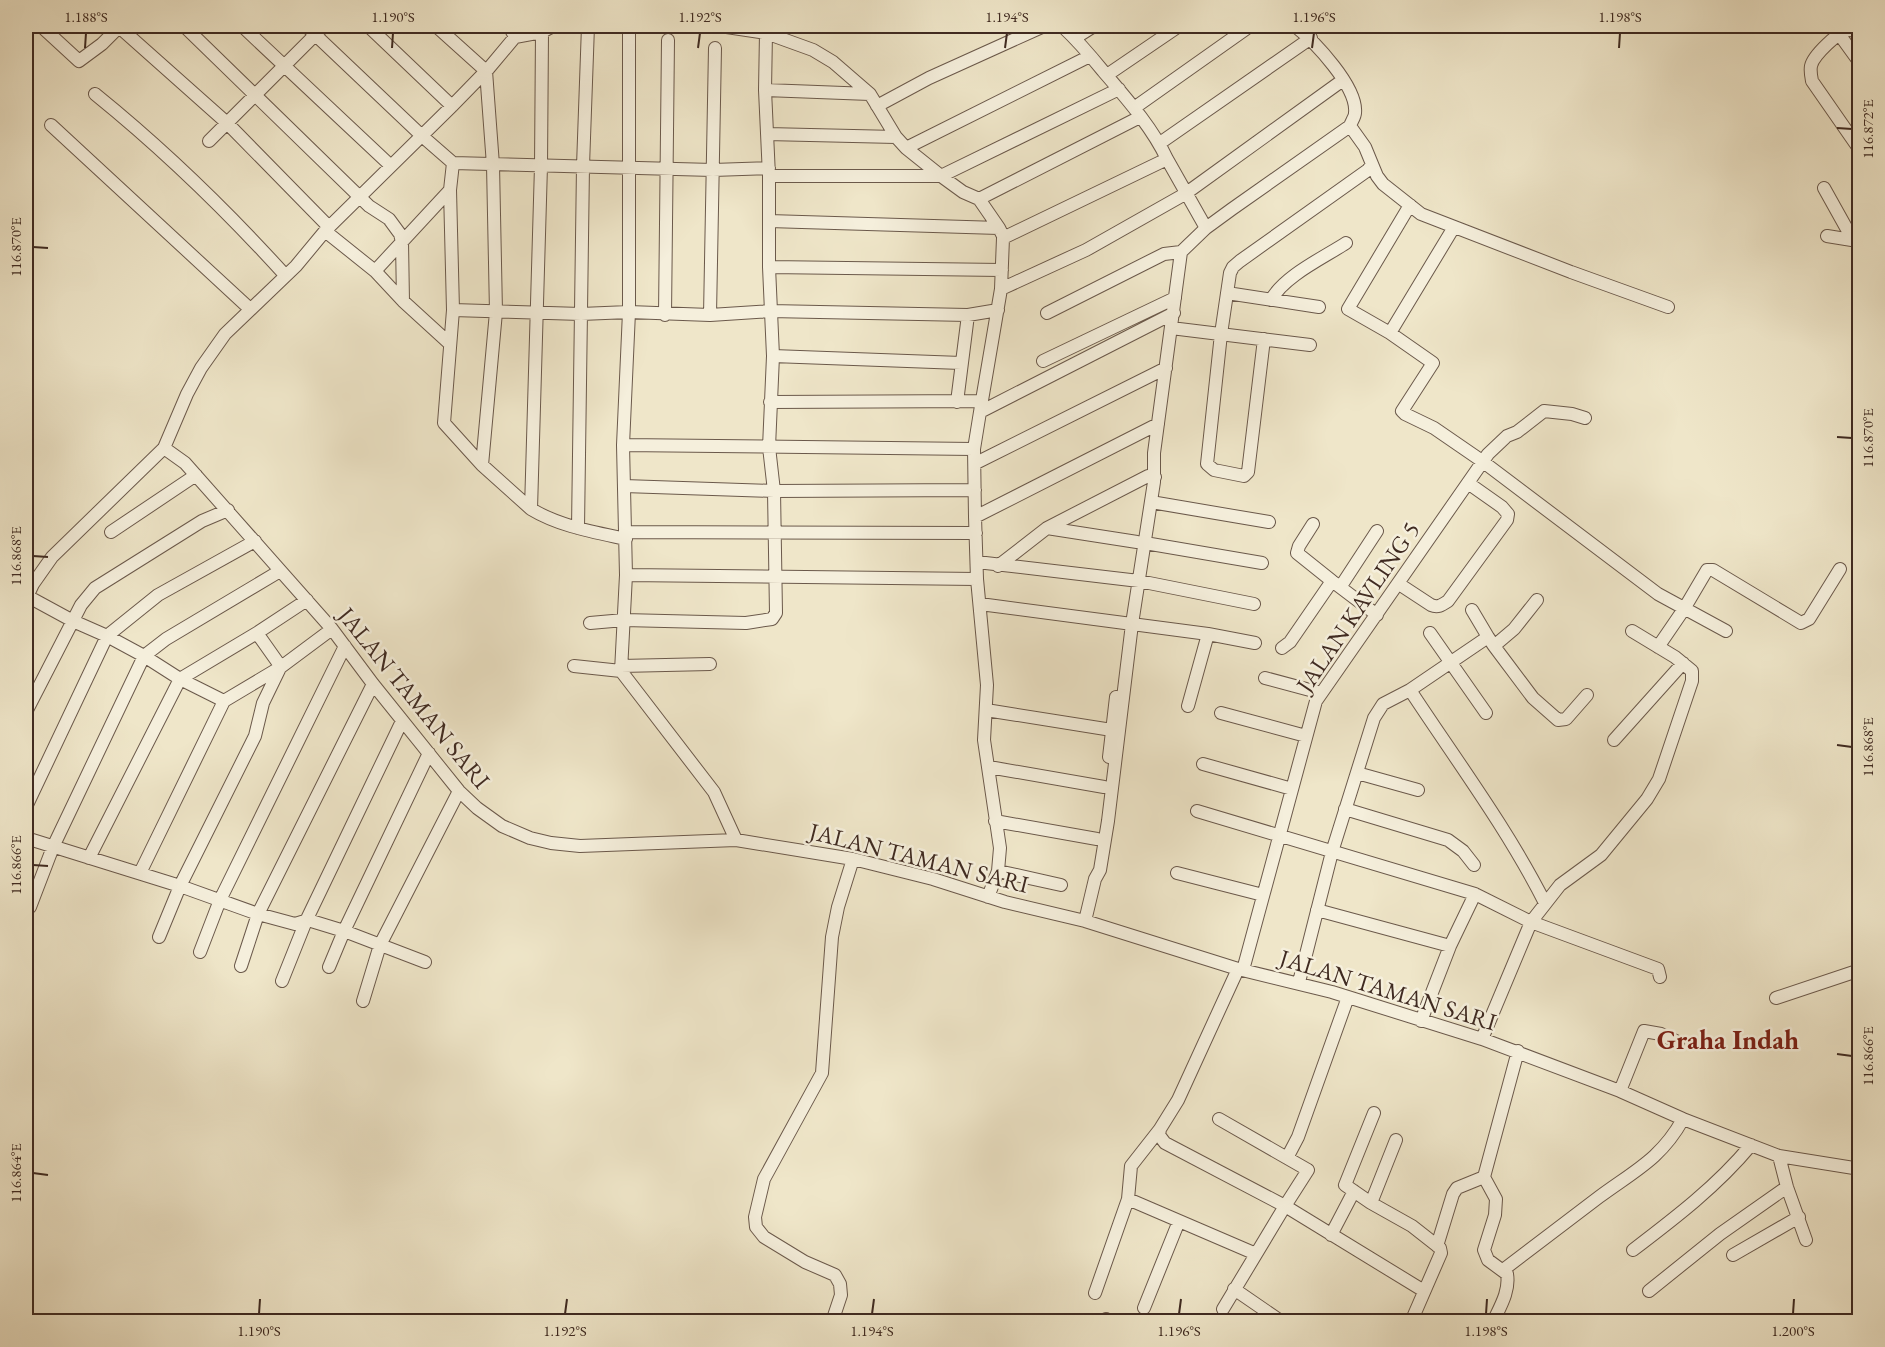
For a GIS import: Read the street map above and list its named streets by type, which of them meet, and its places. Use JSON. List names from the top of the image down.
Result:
{
  "streets": {
    "street": ["JALAN KAVLING 5", "JALAN TAMAN SARI"]
  },
  "crossings": [
    ["JALAN KAVLING 5", "JALAN TAMAN SARI"]
  ],
  "districts": ["Graha Indah"],
  "coordinates": [
    "1.188°S",
    "1.190°S",
    "1.192°S",
    "1.194°S",
    "1.196°S",
    "1.198°S",
    "116.872°E",
    "116.870°E",
    "116.868°E",
    "116.866°E",
    "116.864°E",
    "1.200°S"
  ]
}
